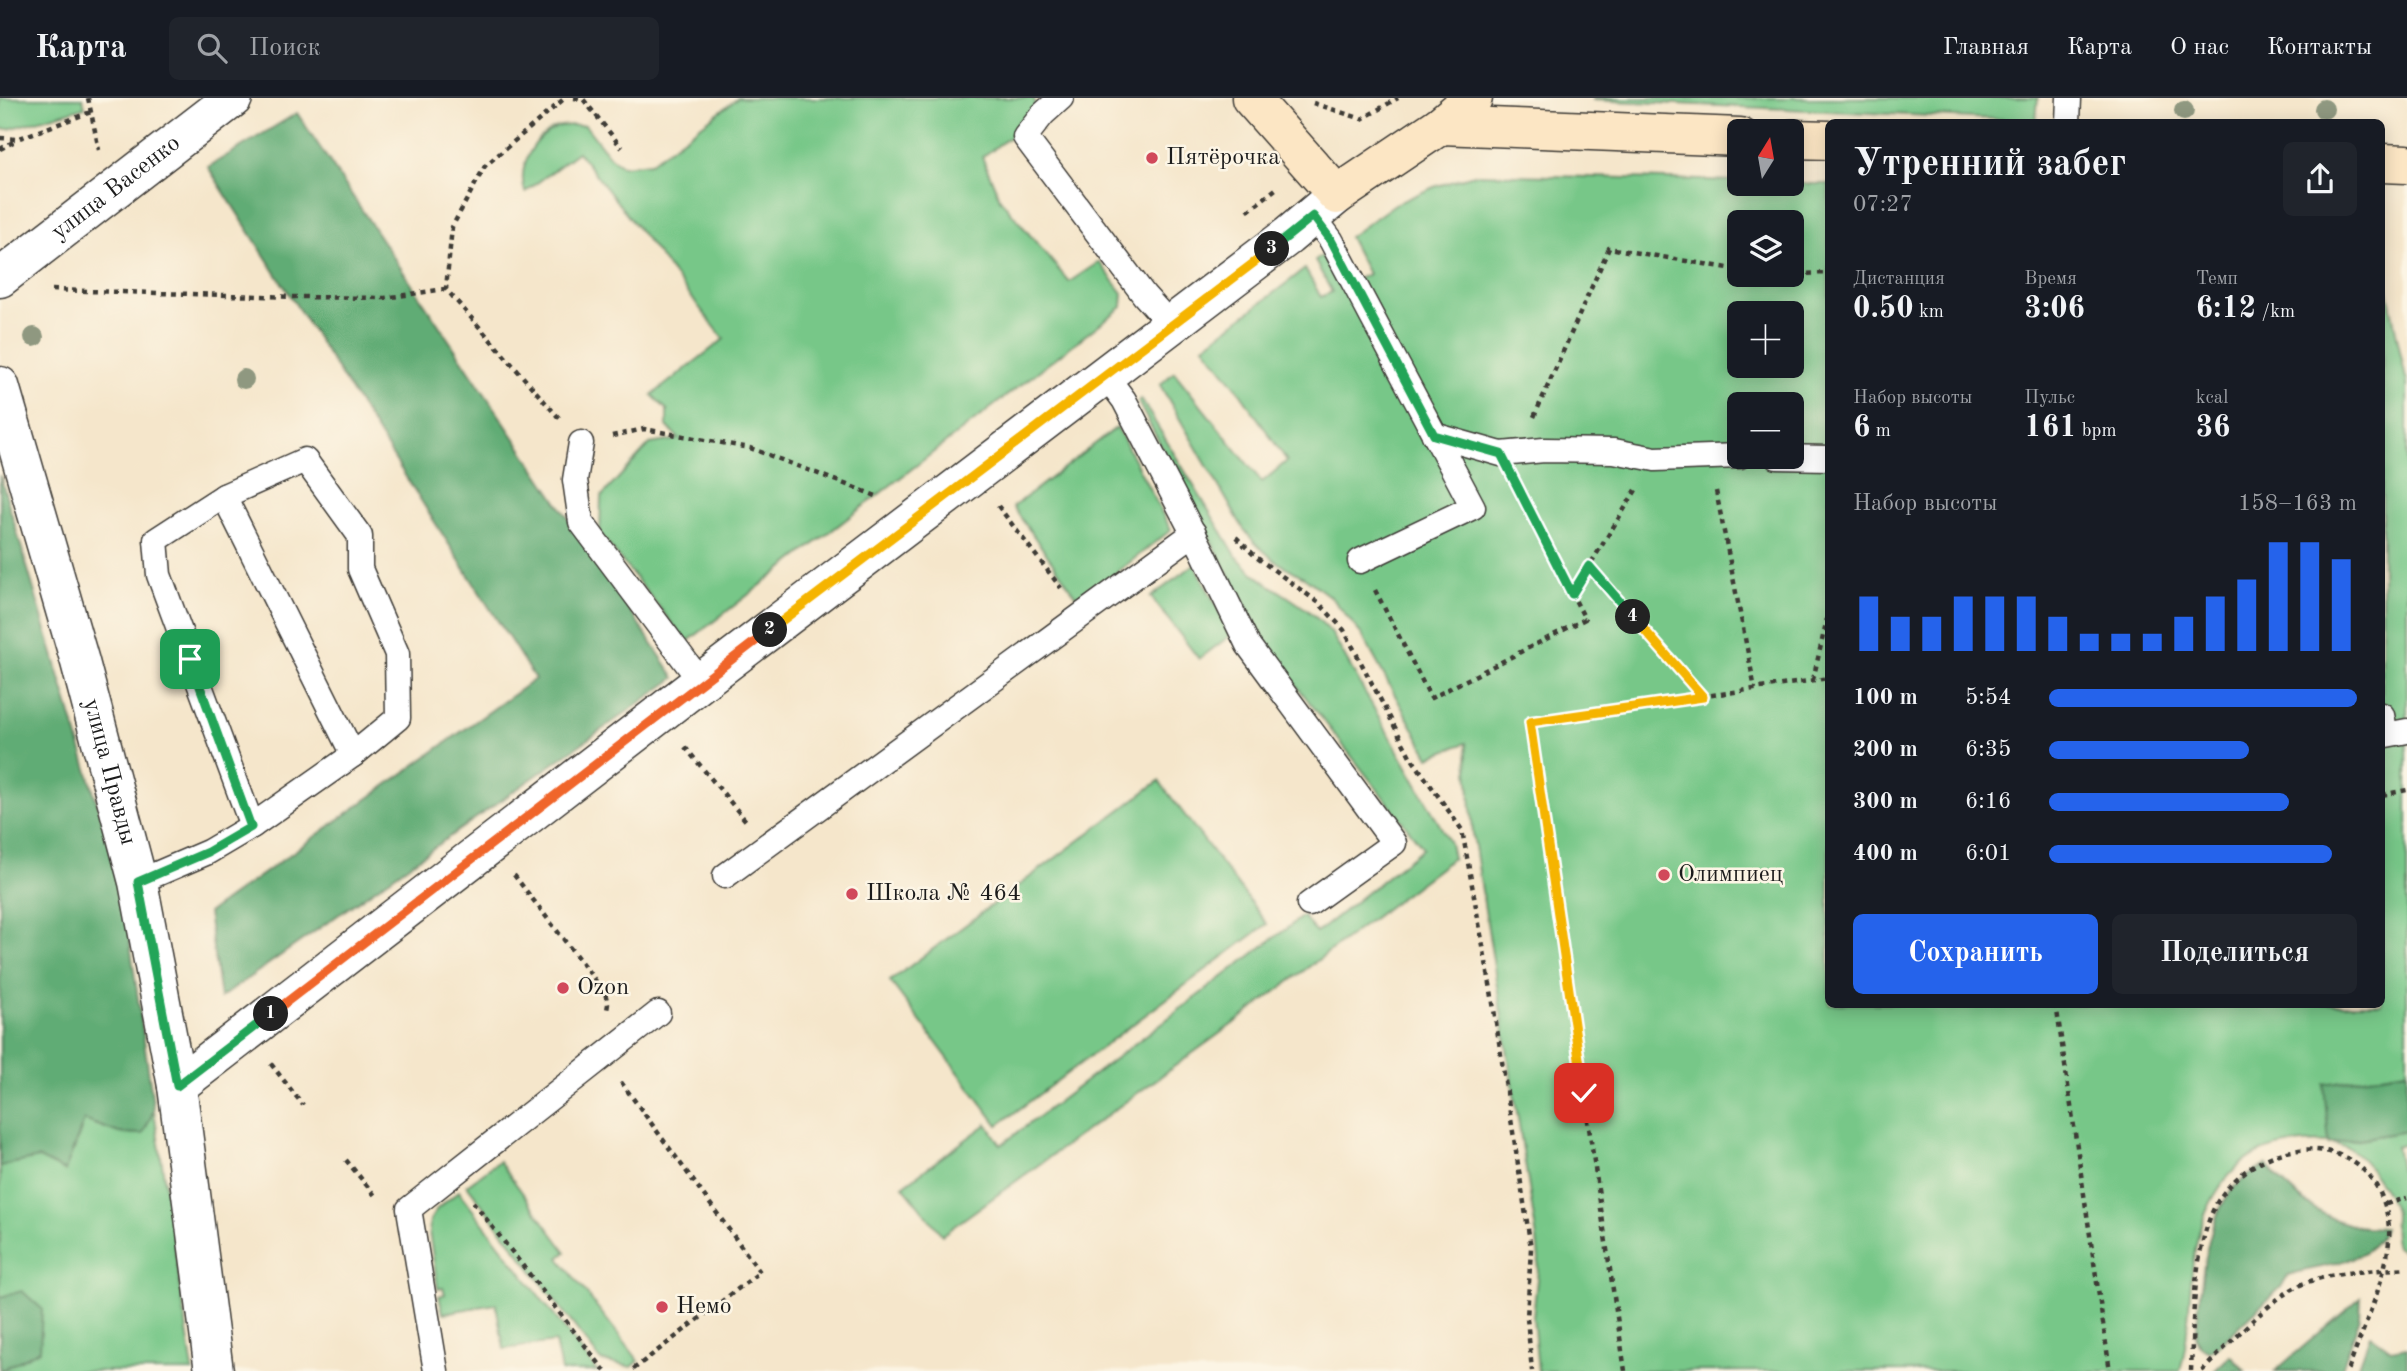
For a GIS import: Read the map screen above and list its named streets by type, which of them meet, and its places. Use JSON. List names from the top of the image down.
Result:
{
  "streets": {
    "street": ["улица Васенко", "улица Правды"]
  },
  "places": [
    "Пятёрочка",
    "Олимпиец",
    "Школа № 464",
    "Ozon",
    "Немо"
  ],
  "north": "top",
  "page": {
    "header": "Карта",
    "search": "Поиск",
    "nav": [
      "Главная",
      "Карта",
      "О нас",
      "Контакты"
    ],
    "map_buttons": ["+", "−"],
    "heading": ["Утренний забег", "07:27"],
    "pins": [
      "3",
      "4",
      "2",
      "1"
    ],
    "stats": [
      ["Дистанция", "0.50 km"],
      ["Время", "3:06"],
      ["Темп", "6:12 /km"],
      ["Набор высоты", "6 m"],
      ["Пульс", "161 bpm"],
      ["kcal", "36"]
    ],
    "chart": ["Набор высоты", "158–163 m"],
    "list": [
      {
        "name": "100 m",
        "note": "5:54"
      },
      {
        "name": "200 m",
        "note": "6:35"
      },
      {
        "name": "300 m",
        "note": "6:16"
      },
      {
        "name": "400 m",
        "note": "6:01"
      }
    ],
    "buttons": ["Сохранить", "Поделиться"]
  }
}
